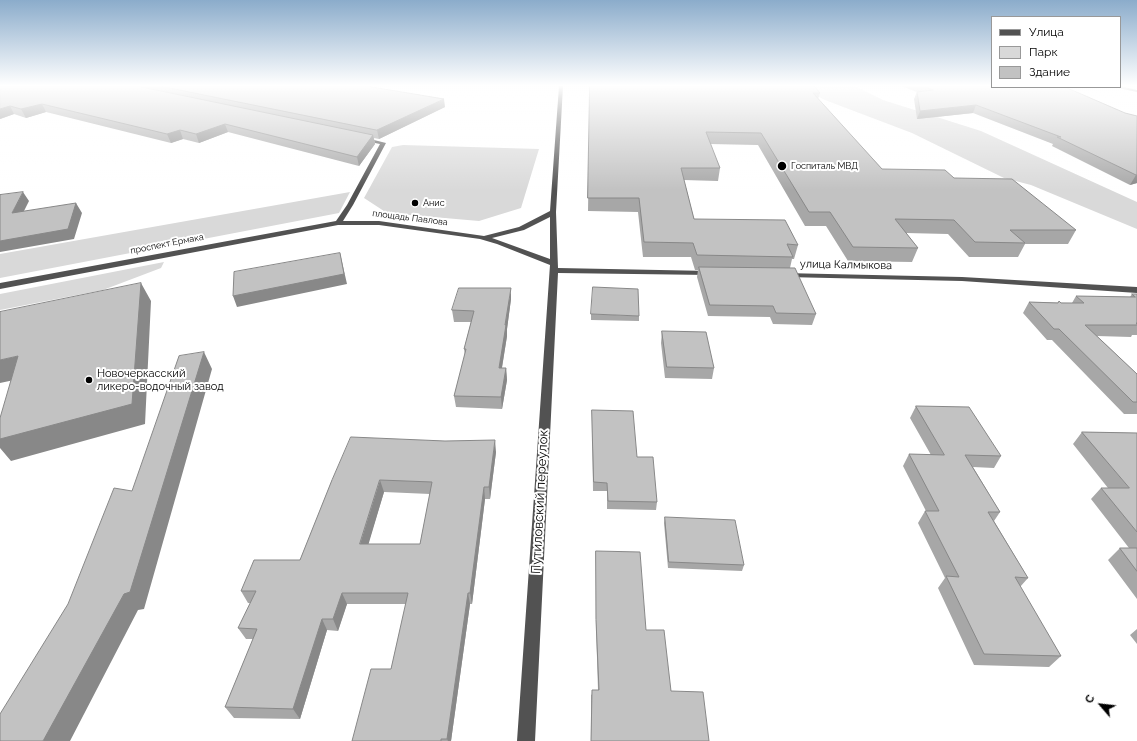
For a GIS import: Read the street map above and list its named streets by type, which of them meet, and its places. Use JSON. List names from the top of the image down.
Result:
{
  "streets": {
    "street": [
      "площадь Павлова",
      "проспект Ермака",
      "улица Калмыкова",
      "Путиловский переулок"
    ]
  },
  "crossings": [
    ["площадь Павлова", "проспект Ермака"],
    ["площадь Павлова", "Путиловский переулок"]
  ],
  "places": ["Госпиталь МВД", "Анис", "Новочеркасский ликеро-водочный завод"],
  "legend": ["Улица", "Парк", "Здание"],
  "north": "top left"
}
